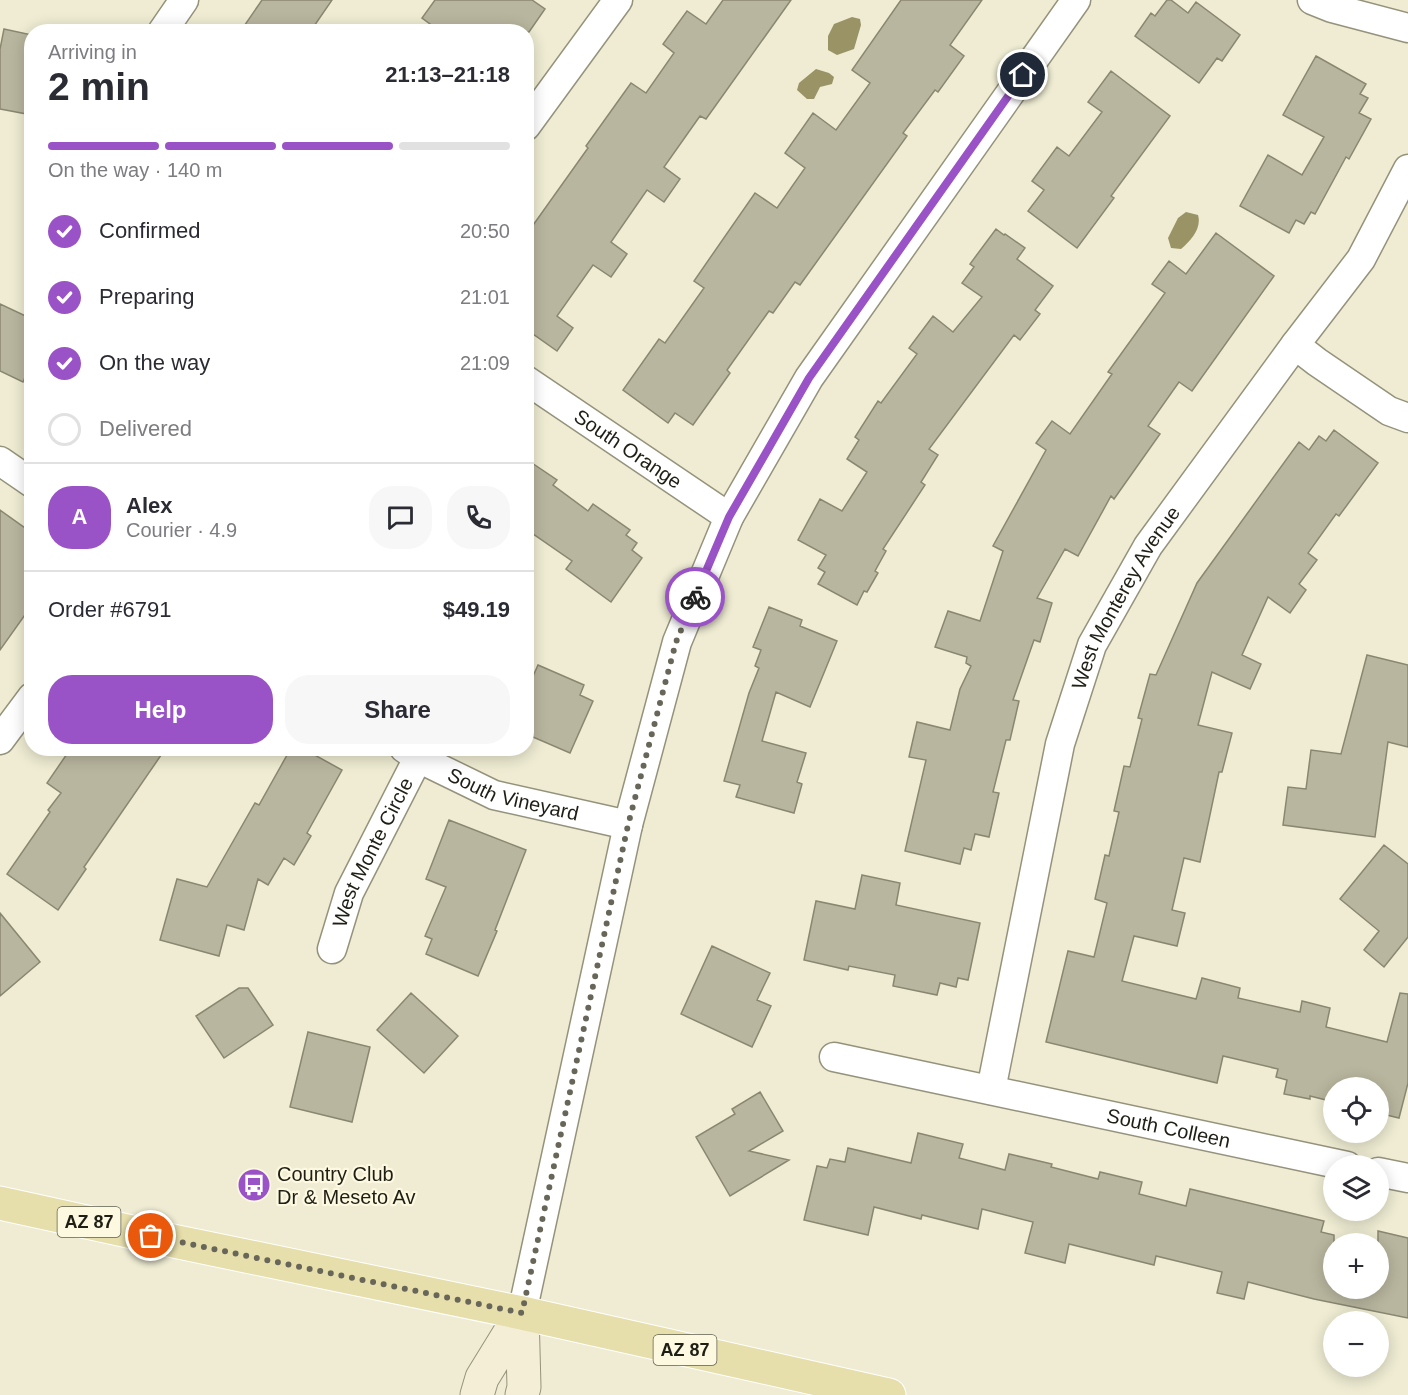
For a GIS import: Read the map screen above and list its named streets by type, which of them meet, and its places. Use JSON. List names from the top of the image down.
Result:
{
  "streets": {
    "main road": ["AZ 87"],
    "street": [
      "South Orange",
      "West Monterey Avenue",
      "South Vineyard",
      "West Monte Circle",
      "South Colleen"
    ]
  },
  "crossings": [
    ["West Monterey Avenue", "South Colleen"]
  ],
  "places": {
    "bus stop": ["Country Club Dr & Meseto Av"]
  },
  "page": {
    "heading": ["2 min", "Arriving in", "21:13–21:18"],
    "panel": [
      "Alex",
      "Courier · 4.9",
      "Order #6791",
      "$49.19"
    ],
    "bar": "On the way · 140 m",
    "list": [
      ["Confirmed", "20:50"],
      ["Preparing", "21:01"],
      ["On the way", "21:09"],
      "Delivered"
    ],
    "round": "A",
    "buttons": ["Help", "Share"],
    "map_buttons": ["+", "−"]
  }
}
